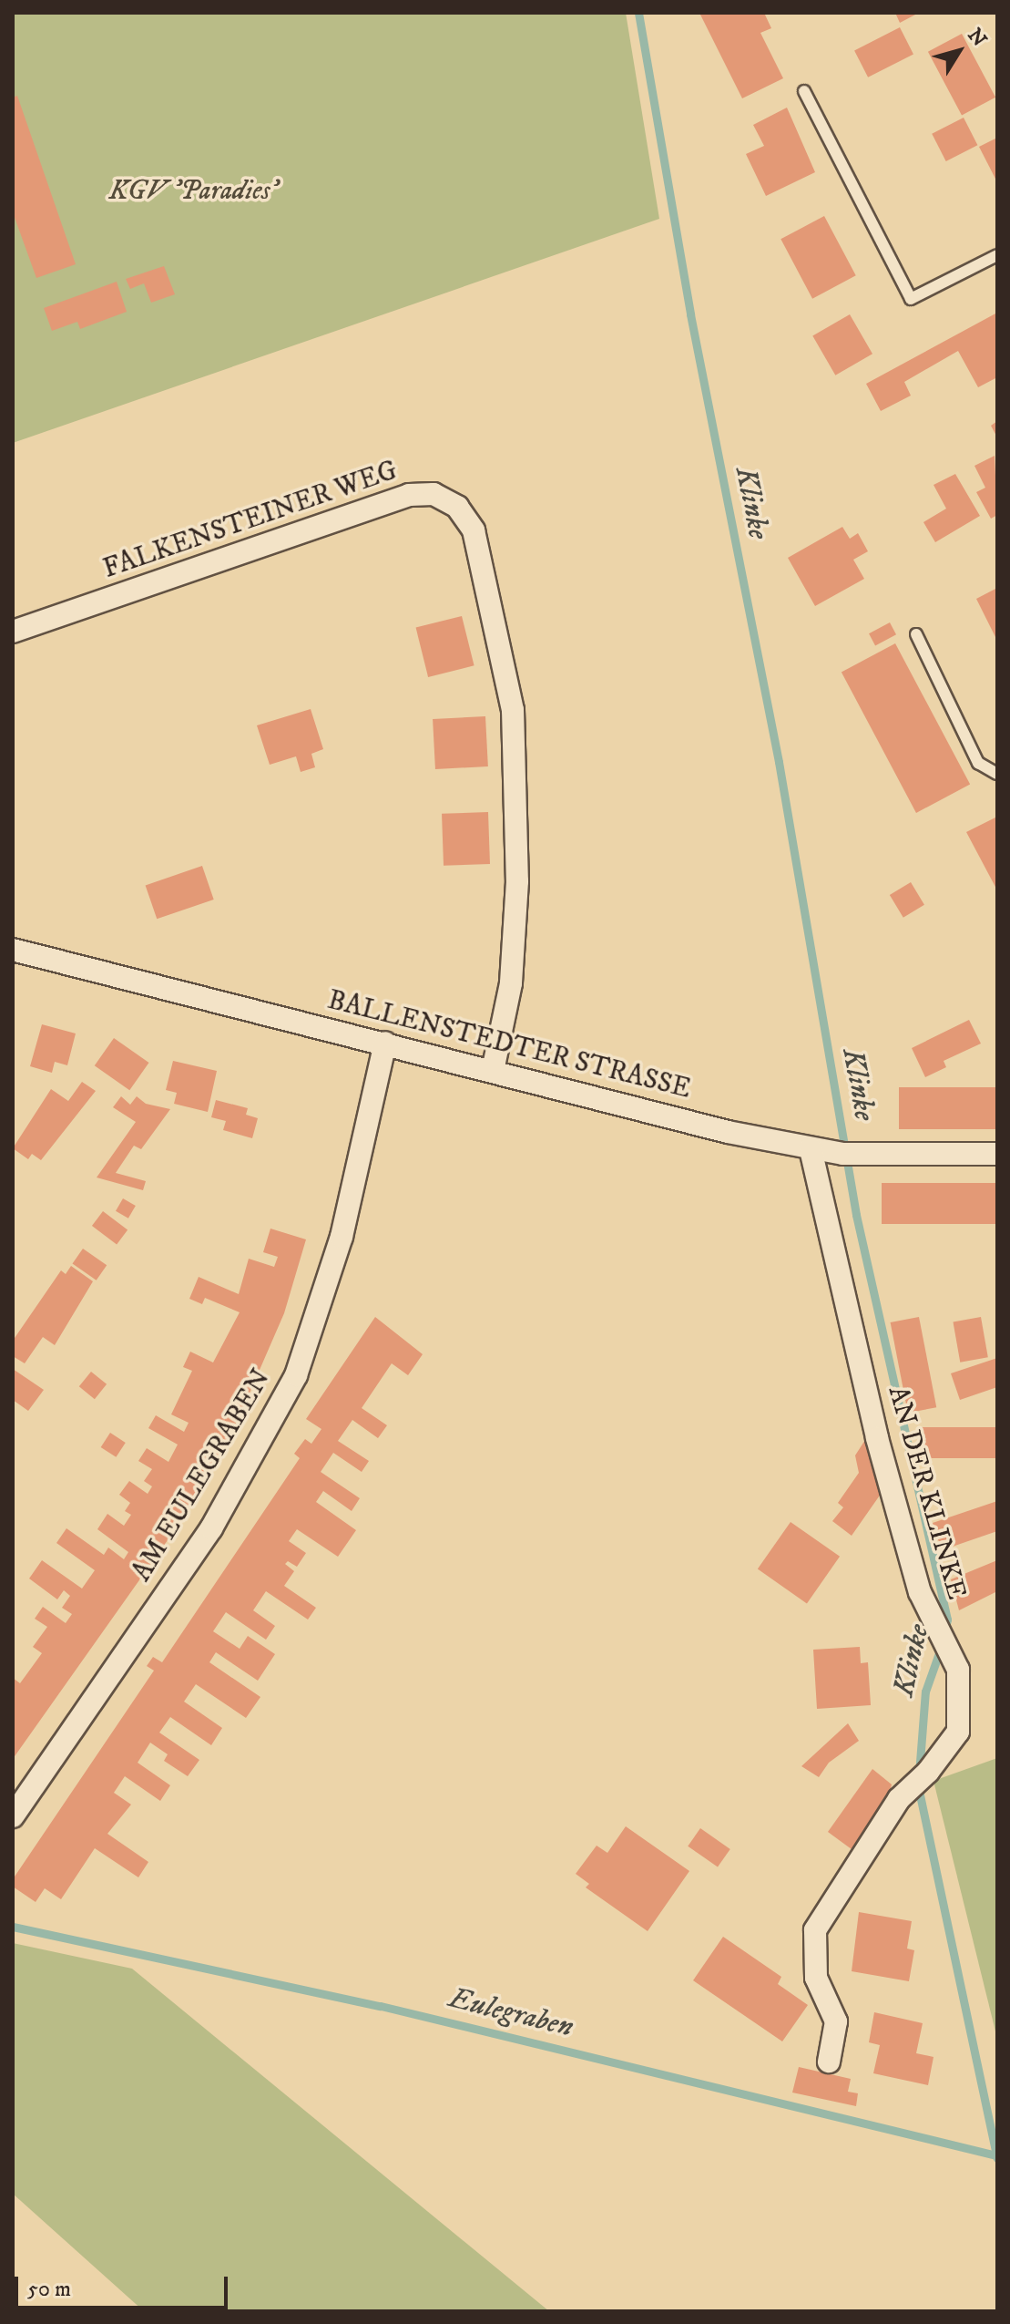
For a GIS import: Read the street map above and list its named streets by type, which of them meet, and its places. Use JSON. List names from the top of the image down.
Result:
{
  "streets": {
    "street": [
      "FALKENSTEINER WEG",
      "BALLENSTEDTER STRASSE",
      "AM EULEGRABEN",
      "AN DER KLINKE"
    ]
  },
  "crossings": [
    ["FALKENSTEINER WEG", "BALLENSTEDTER STRASSE"],
    ["BALLENSTEDTER STRASSE", "AM EULEGRABEN"],
    ["BALLENSTEDTER STRASSE", "AN DER KLINKE"]
  ],
  "water": ["Klinke", "Eulegraben"],
  "parks": ["KGV 'Paradies'"],
  "scale_bar": "50 m",
  "north": "top right"
}
